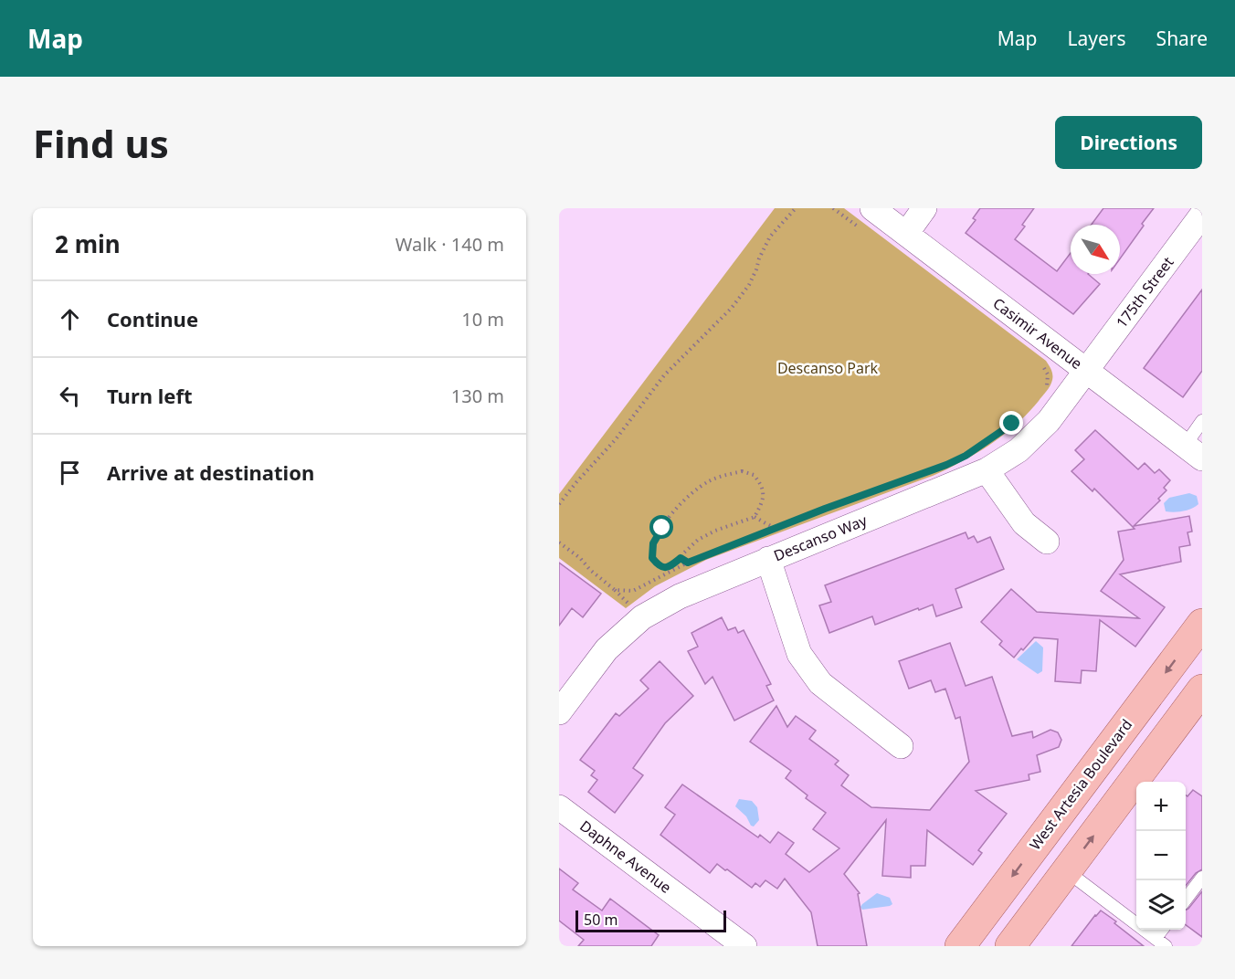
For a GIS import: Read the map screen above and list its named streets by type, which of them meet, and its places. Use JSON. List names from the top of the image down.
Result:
{
  "streets": {
    "main road": ["West Artesia Boulevard"],
    "street": [
      "175th Street",
      "Casimir Avenue",
      "Descanso Way",
      "Daphne Avenue"
    ]
  },
  "crossings": [
    ["175th Street", "Casimir Avenue"],
    ["175th Street", "Descanso Way"],
    ["Casimir Avenue", "Descanso Way"]
  ],
  "parks": ["Descanso Park"],
  "scale_bar": "50 m",
  "north": "bottom right",
  "page": {
    "header": "Map",
    "nav": ["Map", "Layers", "Share"],
    "buttons": "Directions",
    "title": "Find us",
    "heading": ["2 min", "Walk · 140 m"],
    "list": [
      ["Continue", "10 m"],
      ["Turn left", "130 m"],
      "Arrive at destination"
    ],
    "map_buttons": ["+", "−"],
    "scale": "50 m"
  }
}
